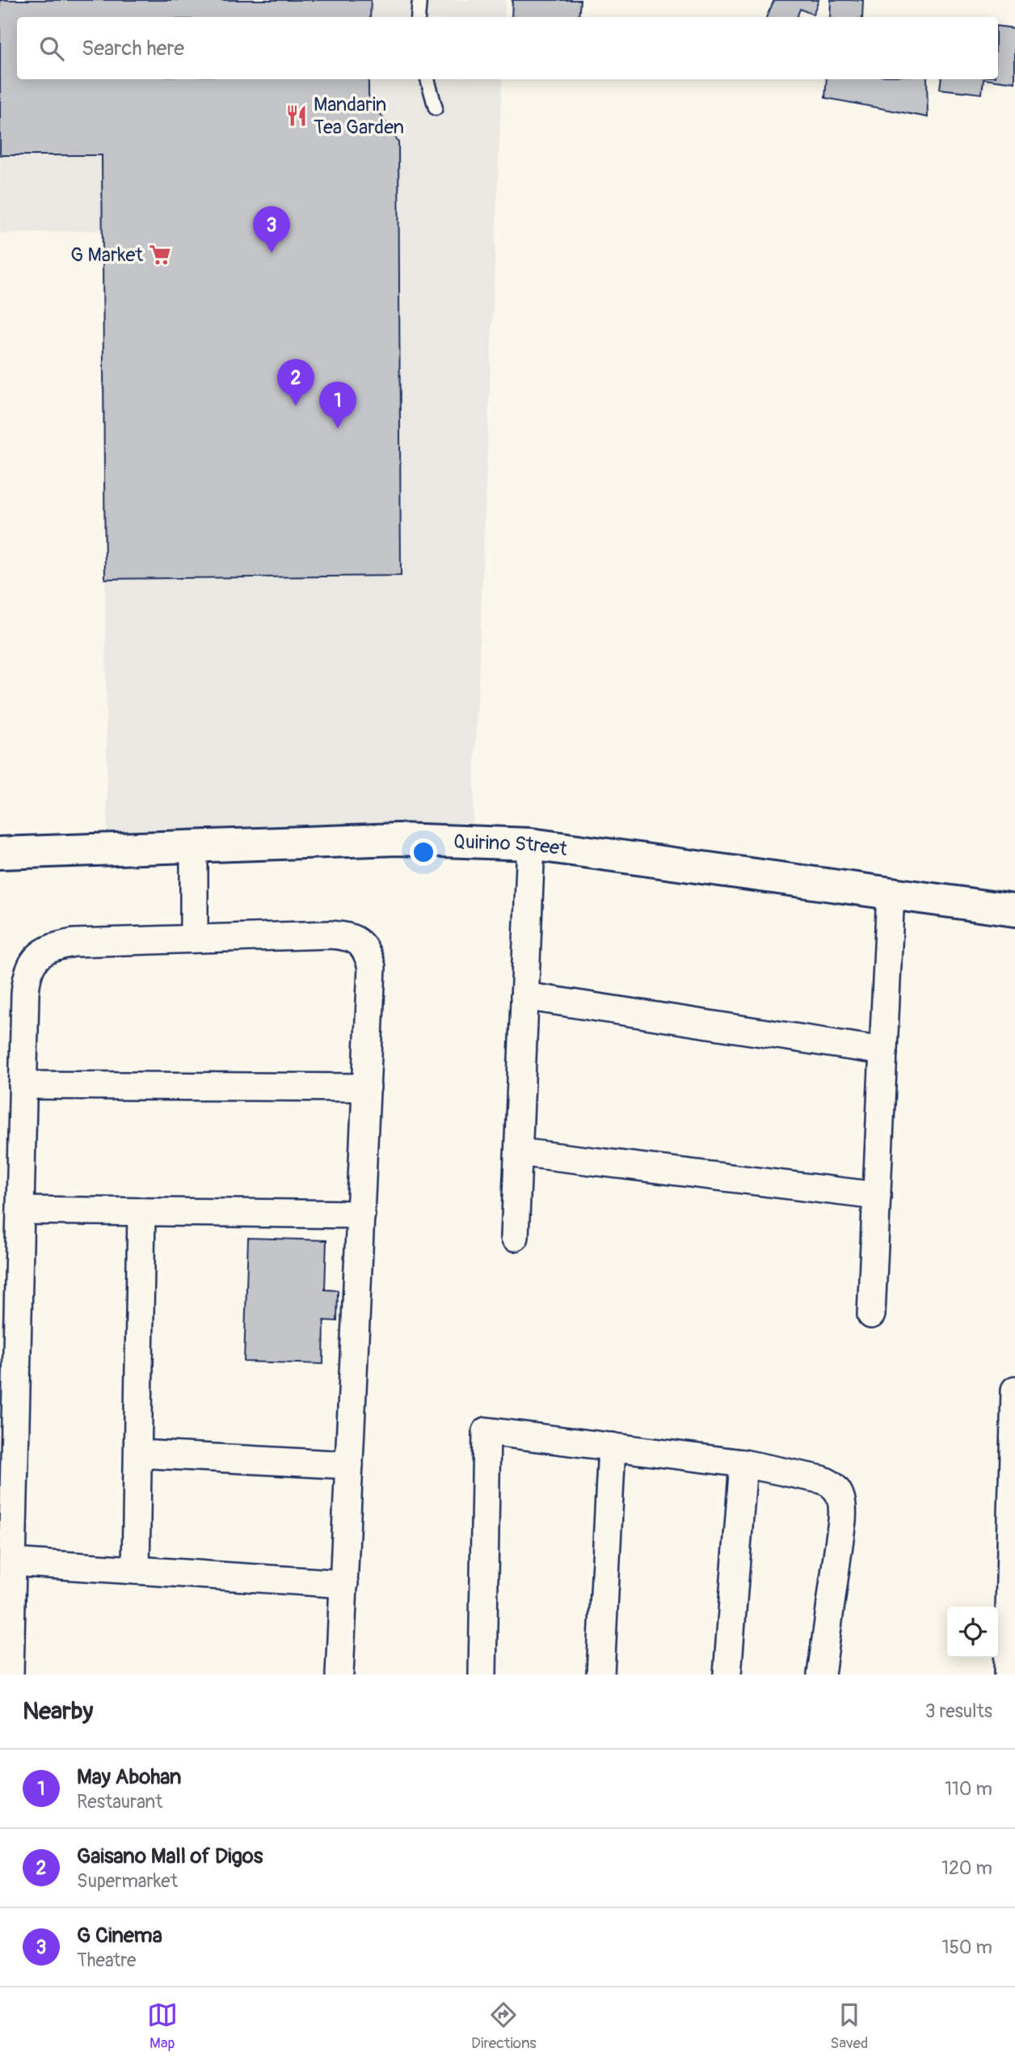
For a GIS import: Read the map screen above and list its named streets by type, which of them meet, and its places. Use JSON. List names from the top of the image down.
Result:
{
  "streets": {
    "street": ["Quirino Street"]
  },
  "places": {
    "restaurant": ["Mandarin Tea Garden"],
    "supermarket": ["G Market"]
  },
  "page": {
    "search": "Search here",
    "pins": ["3", "2", "1"],
    "heading": ["Nearby", "3 results"],
    "list": [
      {
        "mark": "1",
        "name": "May Abohan",
        "note": "Restaurant",
        "value": "110 m"
      },
      {
        "mark": "2",
        "name": "Gaisano Mall of Digos",
        "note": "Supermarket",
        "value": "120 m"
      },
      {
        "mark": "3",
        "name": "G Cinema",
        "note": "Theatre",
        "value": "150 m"
      }
    ],
    "nav": ["Map", "Directions", "Saved"]
  }
}
